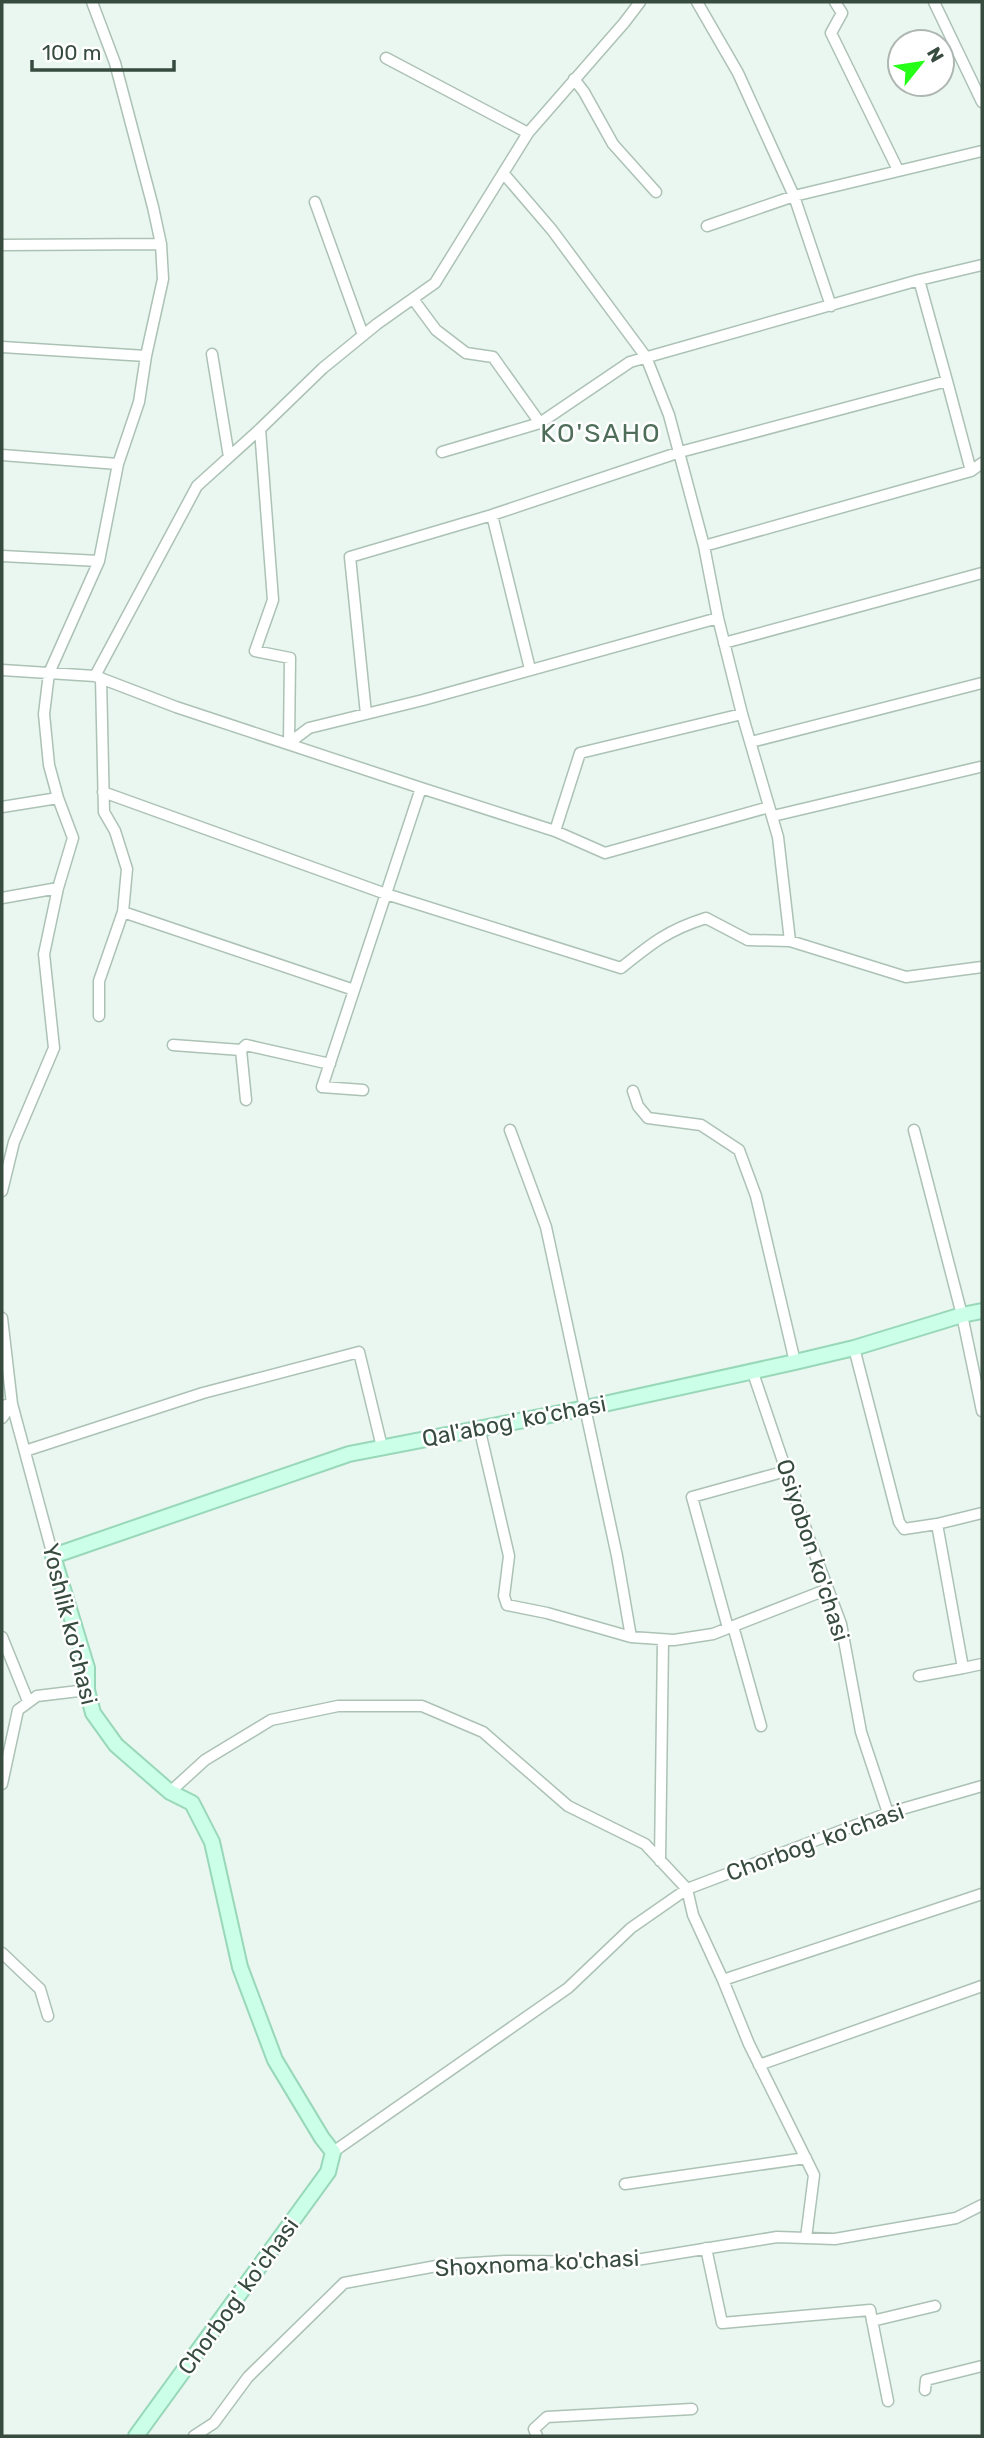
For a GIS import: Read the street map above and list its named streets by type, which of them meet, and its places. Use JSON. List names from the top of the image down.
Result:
{
  "streets": {
    "street": [
      "Qal'abog' ko'chasi",
      "Osiyobon ko'chasi",
      "Yoshlik ko'chasi",
      "Сhorbog' ko'chasi",
      "Shoxnoma ko'chasi",
      "Chorbog' ko'chasi"
    ]
  },
  "crossings": [
    ["Qal'abog' ko'chasi", "Osiyobon ko'chasi"],
    ["Qal'abog' ko'chasi", "Yoshlik ko'chasi"],
    ["Osiyobon ko'chasi", "Сhorbog' ko'chasi"],
    ["Yoshlik ko'chasi", "Сhorbog' ko'chasi"],
    ["Yoshlik ko'chasi", "Chorbog' ko'chasi"],
    ["Сhorbog' ko'chasi", "Chorbog' ko'chasi"]
  ],
  "districts": ["KO'SAHO"],
  "scale_bar": "100 m",
  "north": "top right"
}
